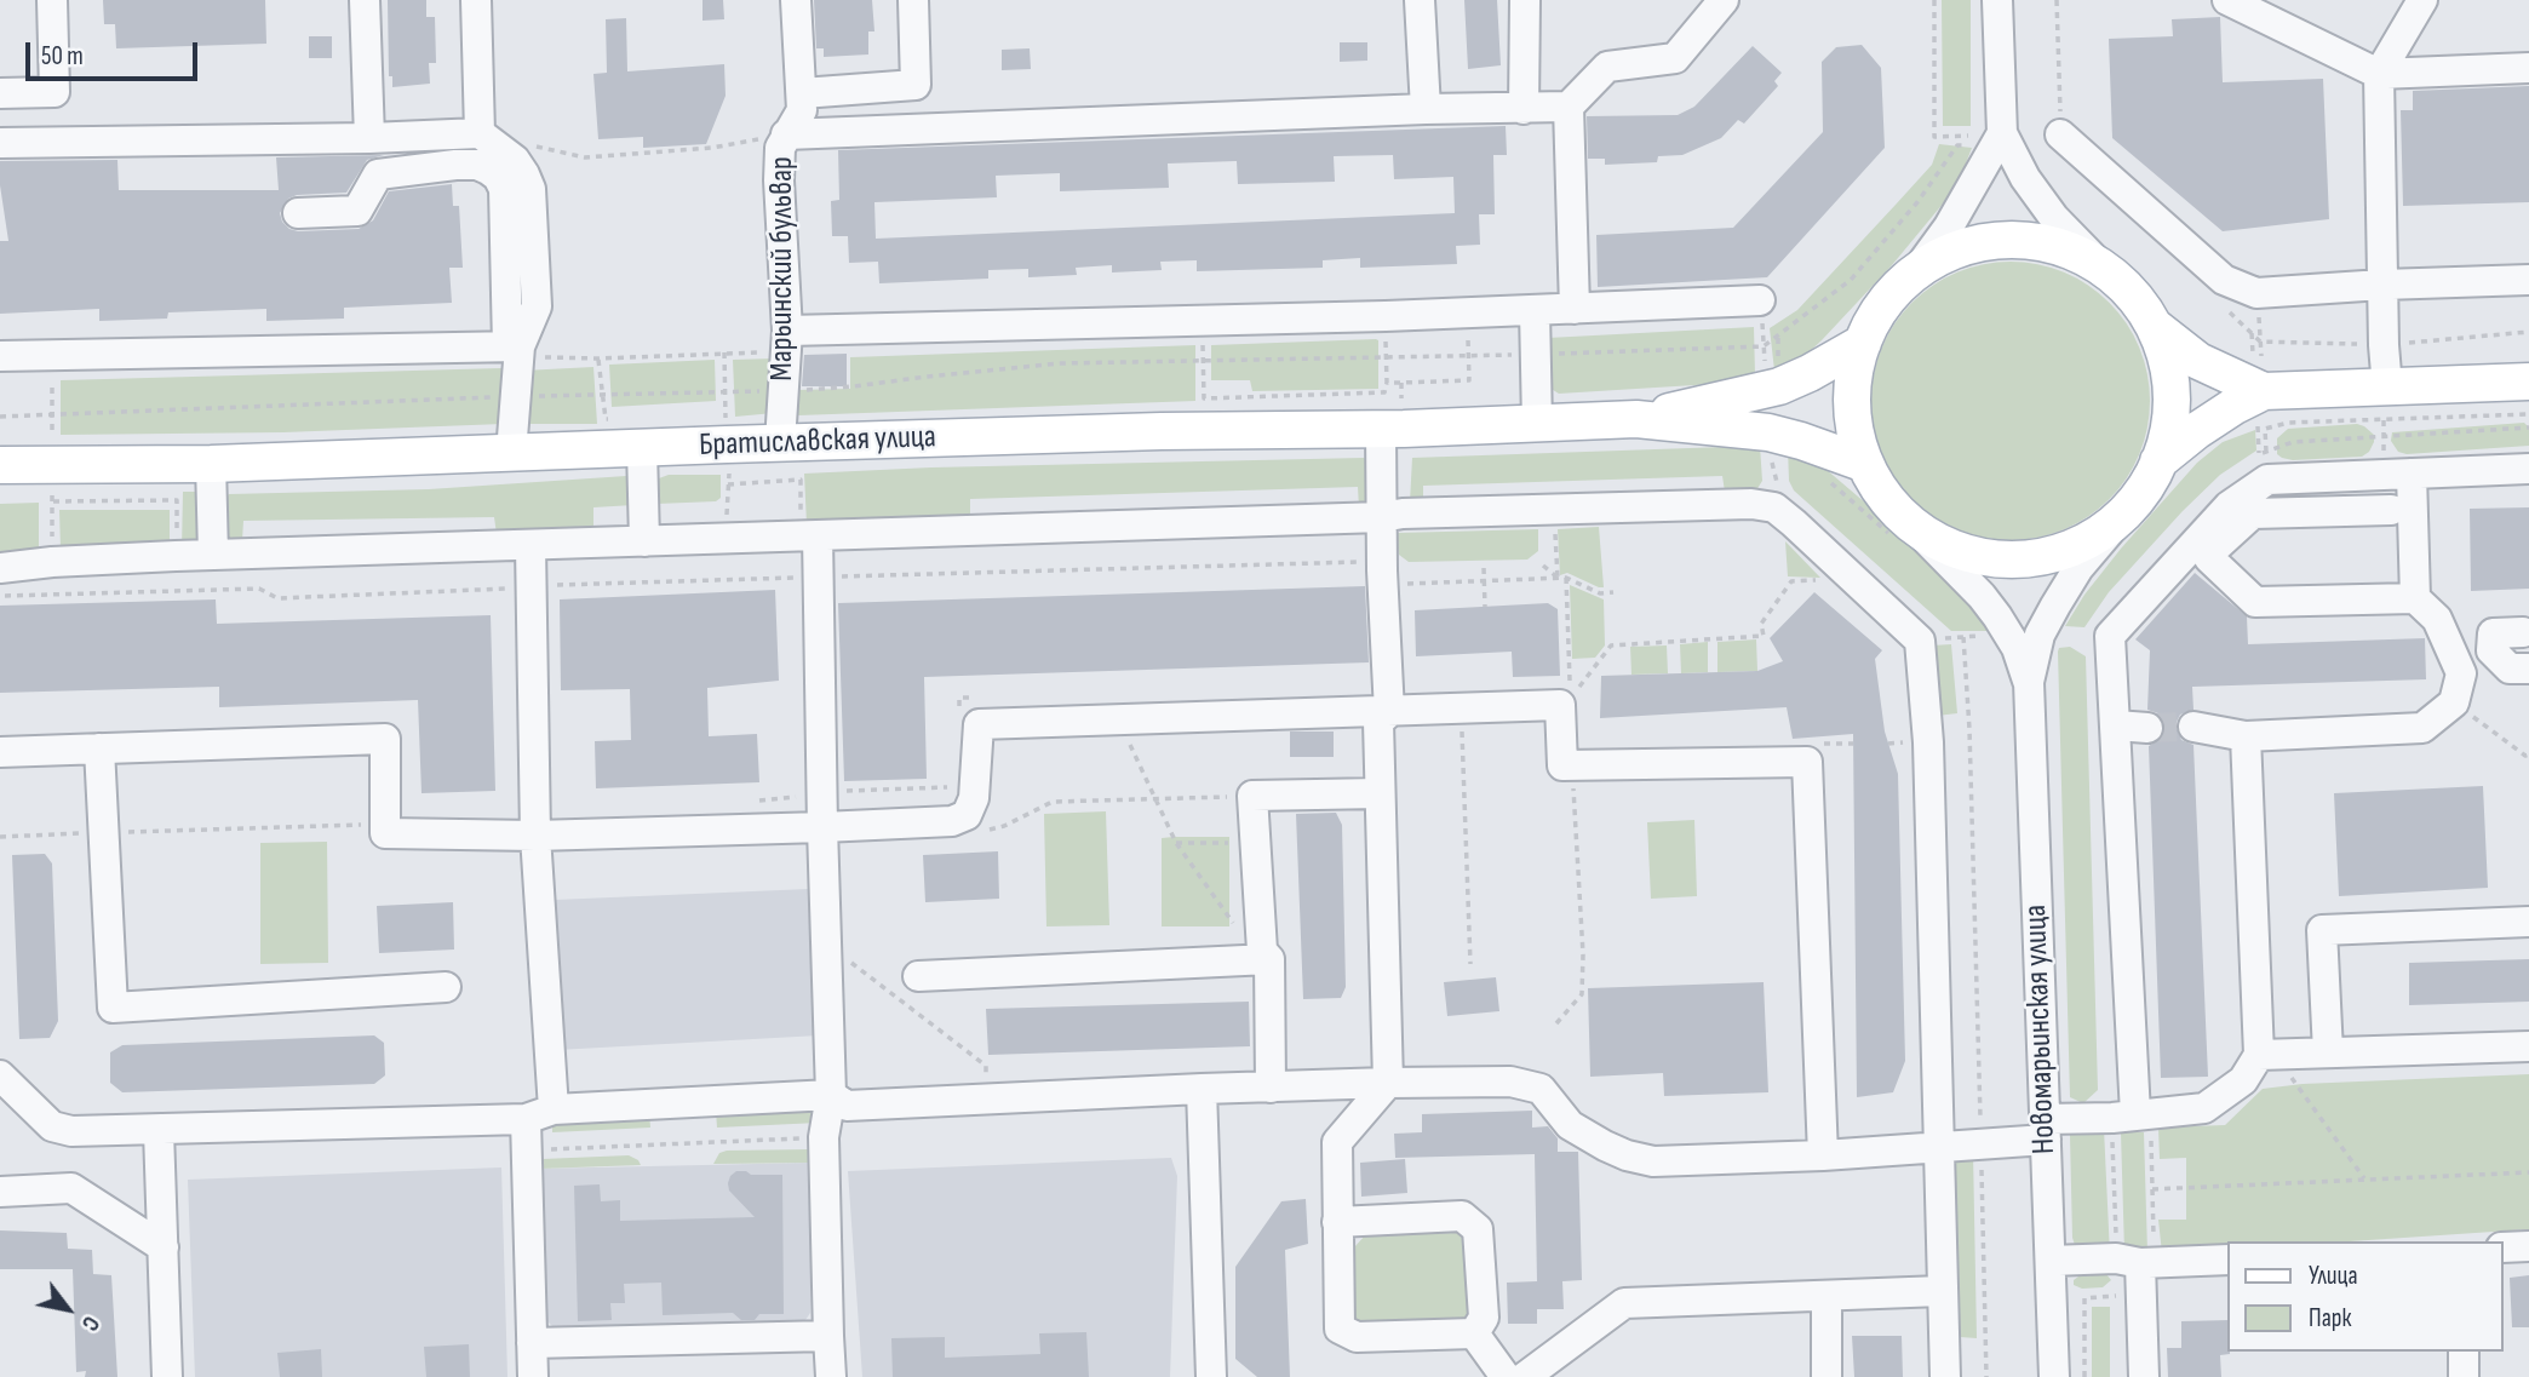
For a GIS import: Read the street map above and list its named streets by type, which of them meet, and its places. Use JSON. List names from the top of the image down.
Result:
{
  "streets": {
    "main road": ["Братиславская улица"],
    "street": ["Марьинский бульвар", "Новомарьинская улица"]
  },
  "crossings": [
    ["Марьинский бульвар", "Братиславская улица"]
  ],
  "legend": ["Улица", "Парк"],
  "scale_bar": "50 m",
  "north": "bottom right"
}
